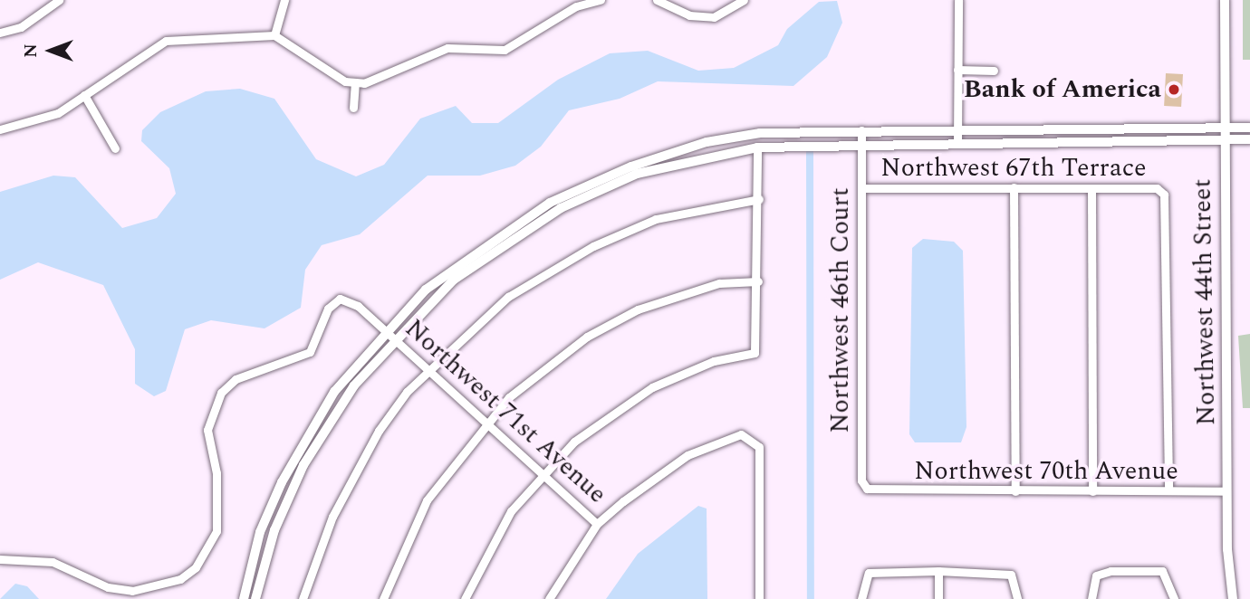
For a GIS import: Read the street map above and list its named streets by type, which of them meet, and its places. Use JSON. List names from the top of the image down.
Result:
{
  "streets": {
    "street": [
      "Northwest 67th Terrace",
      "Northwest 44th Street",
      "Northwest 46th Court",
      "Northwest 71st Avenue",
      "Northwest 70th Avenue"
    ]
  },
  "crossings": [
    ["Northwest 67th Terrace", "Northwest 46th Court"],
    ["Northwest 67th Terrace", "Northwest 70th Avenue"],
    ["Northwest 44th Street", "Northwest 70th Avenue"],
    ["Northwest 46th Court", "Northwest 70th Avenue"]
  ],
  "places": ["Bank of America"],
  "north": "left"
}
